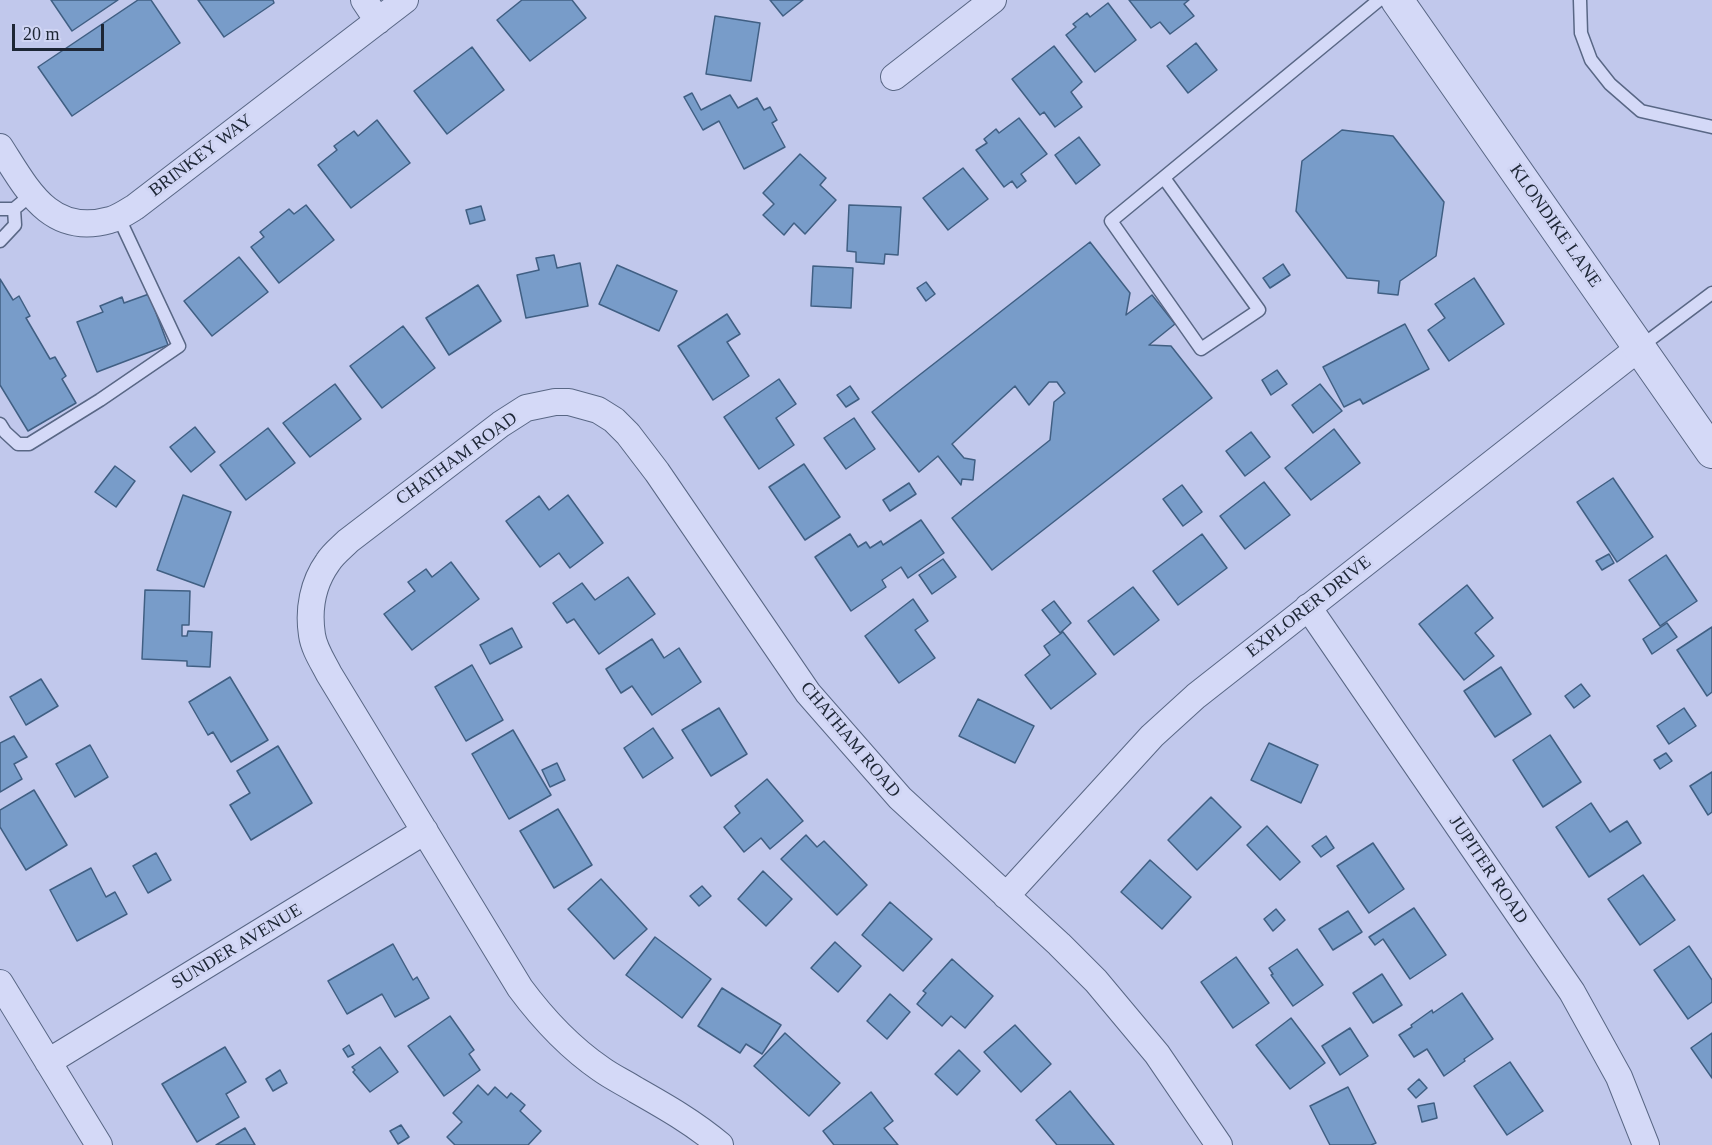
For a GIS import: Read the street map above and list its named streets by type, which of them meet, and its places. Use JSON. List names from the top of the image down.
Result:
{
  "streets": {
    "street": [
      "BRINKEY WAY",
      "KLONDIKE LANE",
      "CHATHAM ROAD",
      "EXPLORER DRIVE",
      "JUPITER ROAD",
      "SUNDER AVENUE"
    ]
  },
  "crossings": [
    ["KLONDIKE LANE", "EXPLORER DRIVE"],
    ["CHATHAM ROAD", "EXPLORER DRIVE"],
    ["CHATHAM ROAD", "SUNDER AVENUE"],
    ["EXPLORER DRIVE", "JUPITER ROAD"]
  ],
  "scale_bar": "20 m"
}
